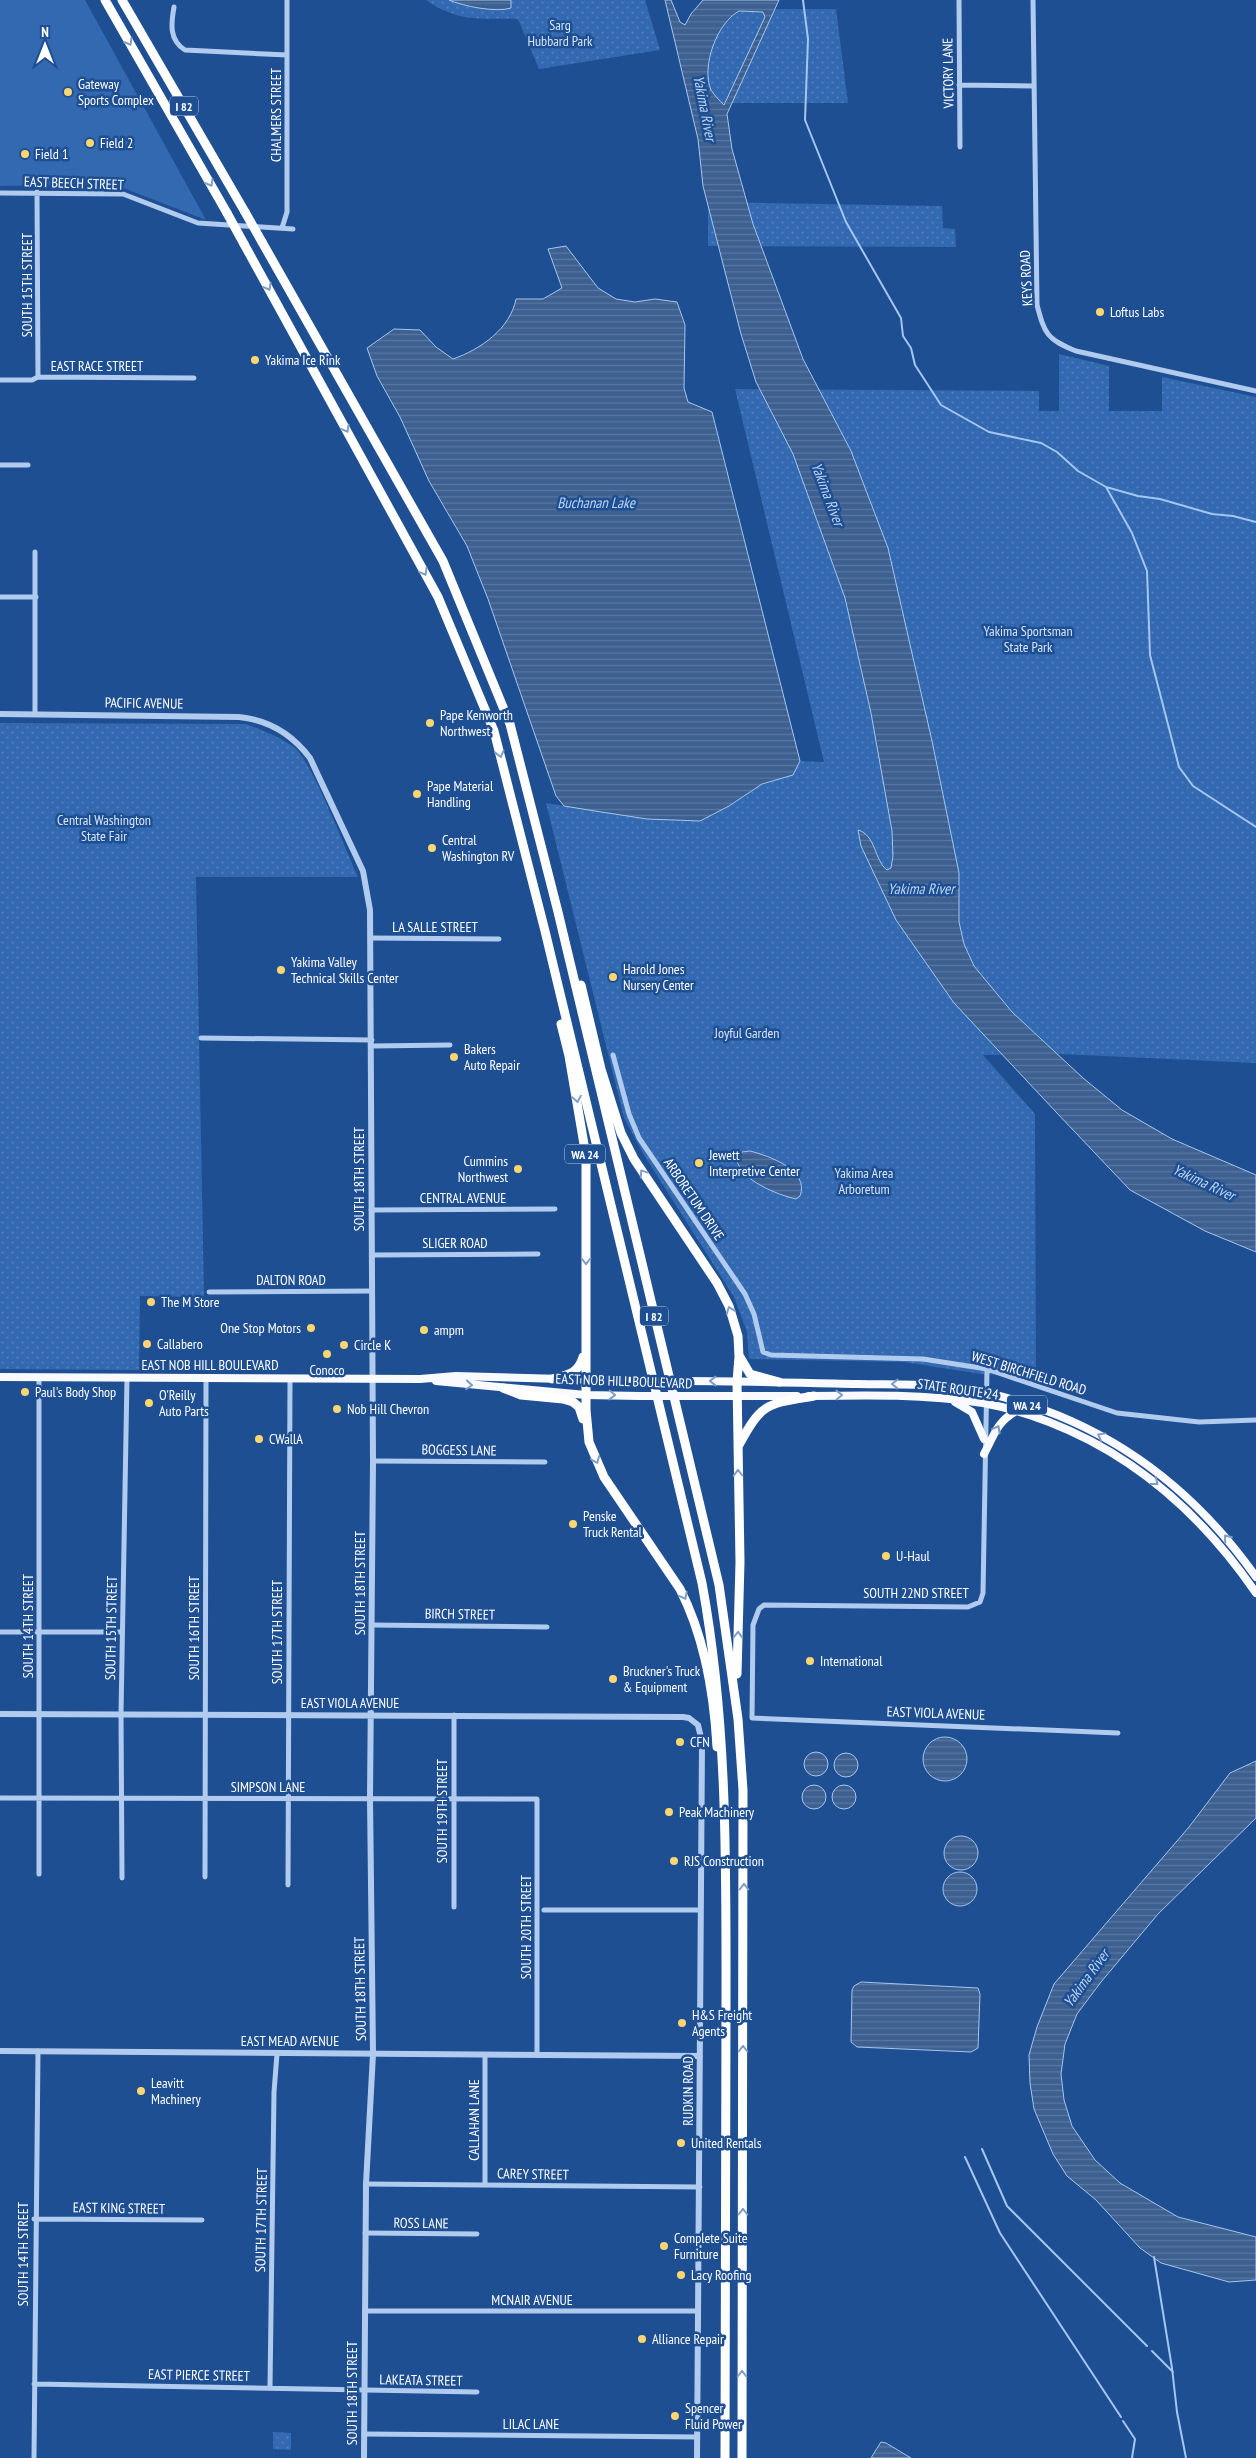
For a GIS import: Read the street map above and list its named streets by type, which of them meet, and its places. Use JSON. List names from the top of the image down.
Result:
{
  "streets": {
    "highway": ["I 82", "WA 24"],
    "main road": ["EAST NOB HILL BOULEVARD", "STATE ROUTE 24"],
    "street": [
      "VICTORY LANE",
      "CHALMERS STREET",
      "EAST BEECH STREET",
      "KEYS ROAD",
      "SOUTH 15TH STREET",
      "EAST RACE STREET",
      "PACIFIC AVENUE",
      "LA SALLE STREET",
      "SOUTH 18TH STREET",
      "CENTRAL AVENUE",
      "ARBORETUM DRIVE",
      "SLIGER ROAD",
      "DALTON ROAD",
      "WEST BIRCHFIELD ROAD",
      "BOGGESS LANE",
      "SOUTH 22ND STREET",
      "BIRCH STREET",
      "SOUTH 14TH STREET",
      "SOUTH 16TH STREET",
      "SOUTH 17TH STREET",
      "EAST VIOLA AVENUE",
      "SIMPSON LANE",
      "SOUTH 19TH STREET",
      "SOUTH 20TH STREET",
      "EAST MEAD AVENUE",
      "RUDKIN ROAD",
      "CALLAHAN LANE",
      "CAREY STREET",
      "EAST KING STREET",
      "ROSS LANE",
      "MCNAIR AVENUE",
      "EAST PIERCE STREET",
      "LAKEATA STREET",
      "LILAC LANE"
    ]
  },
  "crossings": [
    ["I 82", "WA 24"],
    ["CHALMERS STREET", "EAST BEECH STREET"],
    ["EAST BEECH STREET", "SOUTH 15TH STREET"],
    ["SOUTH 15TH STREET", "EAST RACE STREET"],
    ["SOUTH 15TH STREET", "EAST NOB HILL BOULEVARD"],
    ["SOUTH 15TH STREET", "EAST VIOLA AVENUE"],
    ["SOUTH 15TH STREET", "SIMPSON LANE"],
    ["PACIFIC AVENUE", "SOUTH 18TH STREET"],
    ["LA SALLE STREET", "SOUTH 18TH STREET"],
    ["WA 24", "EAST NOB HILL BOULEVARD"],
    ["WA 24", "STATE ROUTE 24"],
    ["SOUTH 18TH STREET", "CENTRAL AVENUE"],
    ["SOUTH 18TH STREET", "SLIGER ROAD"],
    ["SOUTH 18TH STREET", "DALTON ROAD"],
    ["SOUTH 18TH STREET", "EAST NOB HILL BOULEVARD"],
    ["SOUTH 18TH STREET", "BOGGESS LANE"],
    ["SOUTH 18TH STREET", "BIRCH STREET"],
    ["SOUTH 18TH STREET", "EAST VIOLA AVENUE"],
    ["SOUTH 18TH STREET", "SIMPSON LANE"],
    ["SOUTH 18TH STREET", "EAST MEAD AVENUE"],
    ["SOUTH 18TH STREET", "CAREY STREET"],
    ["SOUTH 18TH STREET", "ROSS LANE"],
    ["SOUTH 18TH STREET", "MCNAIR AVENUE"],
    ["SOUTH 18TH STREET", "EAST PIERCE STREET"],
    ["SOUTH 18TH STREET", "LAKEATA STREET"],
    ["SOUTH 18TH STREET", "LILAC LANE"],
    ["ARBORETUM DRIVE", "WEST BIRCHFIELD ROAD"],
    ["EAST NOB HILL BOULEVARD", "STATE ROUTE 24"],
    ["EAST NOB HILL BOULEVARD", "SOUTH 14TH STREET"],
    ["EAST NOB HILL BOULEVARD", "SOUTH 16TH STREET"],
    ["EAST NOB HILL BOULEVARD", "SOUTH 17TH STREET"],
    ["WEST BIRCHFIELD ROAD", "SOUTH 22ND STREET"],
    ["STATE ROUTE 24", "SOUTH 22ND STREET"],
    ["SOUTH 22ND STREET", "EAST VIOLA AVENUE"],
    ["SOUTH 14TH STREET", "EAST VIOLA AVENUE"],
    ["SOUTH 14TH STREET", "SIMPSON LANE"],
    ["SOUTH 14TH STREET", "EAST MEAD AVENUE"],
    ["SOUTH 14TH STREET", "EAST KING STREET"],
    ["SOUTH 14TH STREET", "EAST PIERCE STREET"],
    ["SOUTH 16TH STREET", "EAST VIOLA AVENUE"],
    ["SOUTH 16TH STREET", "SIMPSON LANE"],
    ["SOUTH 17TH STREET", "EAST VIOLA AVENUE"],
    ["SOUTH 17TH STREET", "SIMPSON LANE"],
    ["SOUTH 17TH STREET", "EAST MEAD AVENUE"],
    ["SOUTH 17TH STREET", "EAST PIERCE STREET"],
    ["EAST VIOLA AVENUE", "SOUTH 19TH STREET"],
    ["EAST VIOLA AVENUE", "RUDKIN ROAD"],
    ["SIMPSON LANE", "SOUTH 19TH STREET"],
    ["SIMPSON LANE", "SOUTH 20TH STREET"],
    ["SOUTH 20TH STREET", "EAST MEAD AVENUE"],
    ["EAST MEAD AVENUE", "RUDKIN ROAD"],
    ["EAST MEAD AVENUE", "CALLAHAN LANE"],
    ["RUDKIN ROAD", "CAREY STREET"],
    ["RUDKIN ROAD", "MCNAIR AVENUE"],
    ["RUDKIN ROAD", "LILAC LANE"],
    ["CALLAHAN LANE", "CAREY STREET"],
    ["EAST PIERCE STREET", "LAKEATA STREET"]
  ],
  "water": ["Yakima River", "Buchanan Lake"],
  "parks": [
    "Sarg Hubbard Park",
    "Yakima Sportsman State Park",
    "Central Washington State Fair",
    "Joyful Garden",
    "Yakima Area Arboretum"
  ],
  "places": [
    "Gateway Sports Complex",
    "Field 2",
    "Field 1",
    "Loftus Labs",
    "Yakima Ice Rink",
    "Pape Kenworth Northwest",
    "Pape Material Handling",
    "Central Washington RV",
    "Yakima Valley Technical Skills Center",
    "Harold Jones Nursery Center",
    "Bakers Auto Repair",
    "Jewett Interpretive Center",
    "Cummins Northwest",
    "The M Store",
    "One Stop Motors",
    "ampm",
    "Callabero",
    "Circle K",
    "Conoco",
    "Paul's Body Shop",
    "O'Reilly Auto Parts",
    "Nob Hill Chevron",
    "CWallA",
    "Penske Truck Rental",
    "U-Haul",
    "International",
    "Bruckner's Truck & Equipment",
    "CFN",
    "Peak Machinery",
    "RJS Construction",
    "H&S Freight Agents",
    "Leavitt Machinery",
    "United Rentals",
    "Complete Suite Furniture",
    "Lacy Roofing",
    "Alliance Repair",
    "Spencer Fluid Power"
  ],
  "north": "top"
}
